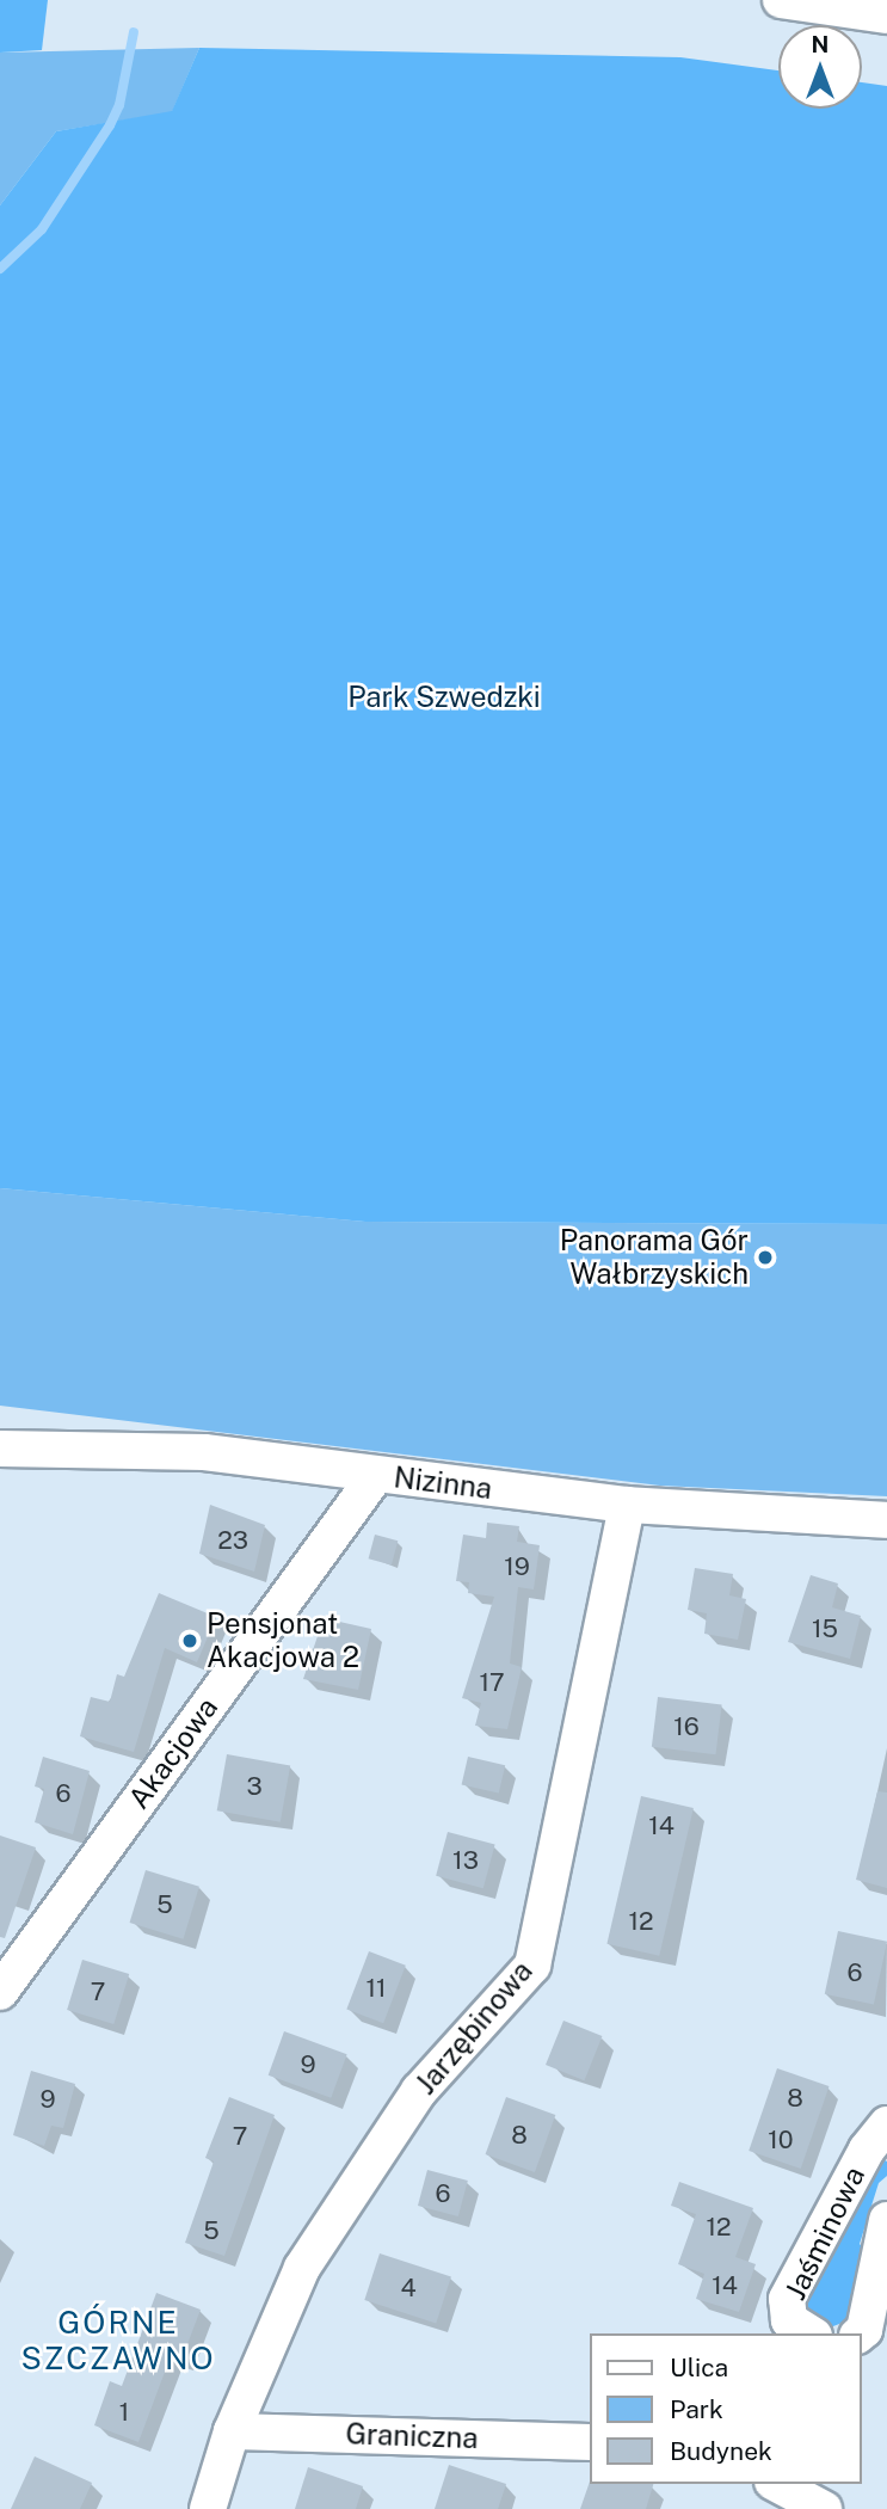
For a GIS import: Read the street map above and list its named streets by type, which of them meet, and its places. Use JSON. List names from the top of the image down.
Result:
{
  "streets": {
    "street": [
      "Nizinna",
      "Akacjowa",
      "Jarzębinowa",
      "Jaśminowa",
      "Graniczna"
    ]
  },
  "crossings": [
    ["Nizinna", "Akacjowa"],
    ["Nizinna", "Jarzębinowa"],
    ["Jarzębinowa", "Graniczna"]
  ],
  "districts": ["GÓRNE SZCZAWNO"],
  "parks": ["Park Szwedzki"],
  "places": ["Panorama Gór Wałbrzyskich", "Pensjonat Akacjowa 2"],
  "house_numbers": [
    "23",
    "19",
    "15",
    "17",
    "16",
    "3",
    "6",
    "14",
    "13",
    "5",
    "12",
    "6",
    "11",
    "7",
    "9",
    "8",
    "9",
    "8",
    "7",
    "10",
    "6",
    "12",
    "5",
    "14",
    "4",
    "1"
  ],
  "legend": ["Ulica", "Park", "Budynek"],
  "north": "top"
}
